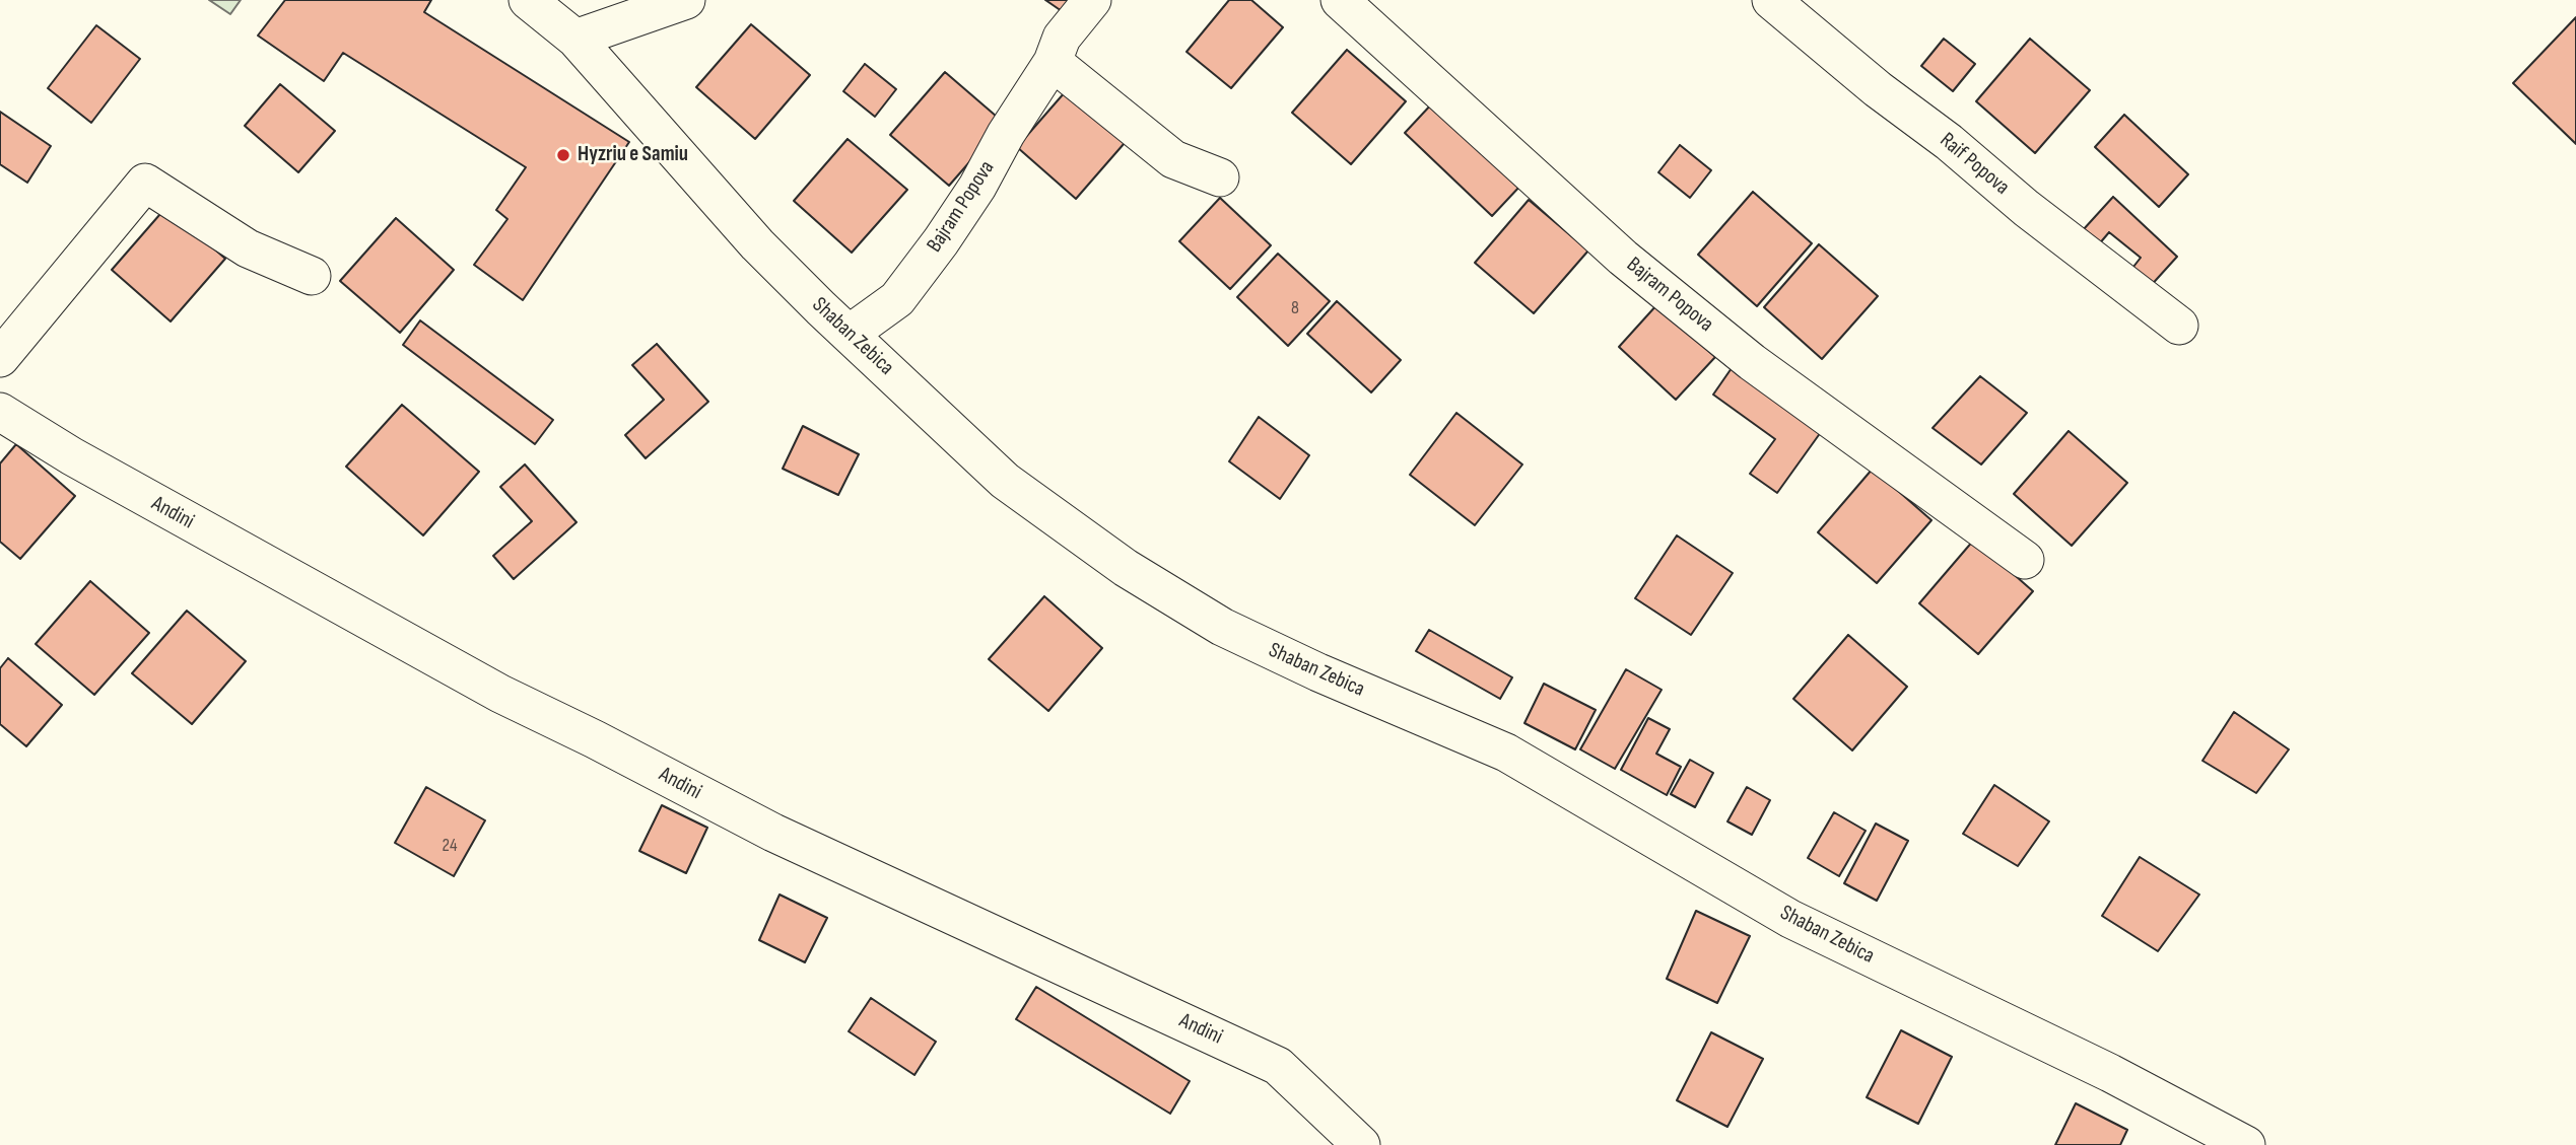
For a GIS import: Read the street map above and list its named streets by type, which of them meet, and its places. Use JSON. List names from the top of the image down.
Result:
{
  "streets": {
    "street": [
      "Raif Popova",
      "Bajram Popova",
      "Shaban Zebica",
      "Andini"
    ]
  },
  "crossings": [
    ["Bajram Popova", "Shaban Zebica"]
  ],
  "places": ["Hyzriu e Samiu"],
  "house_numbers": ["8", "24"]
}
